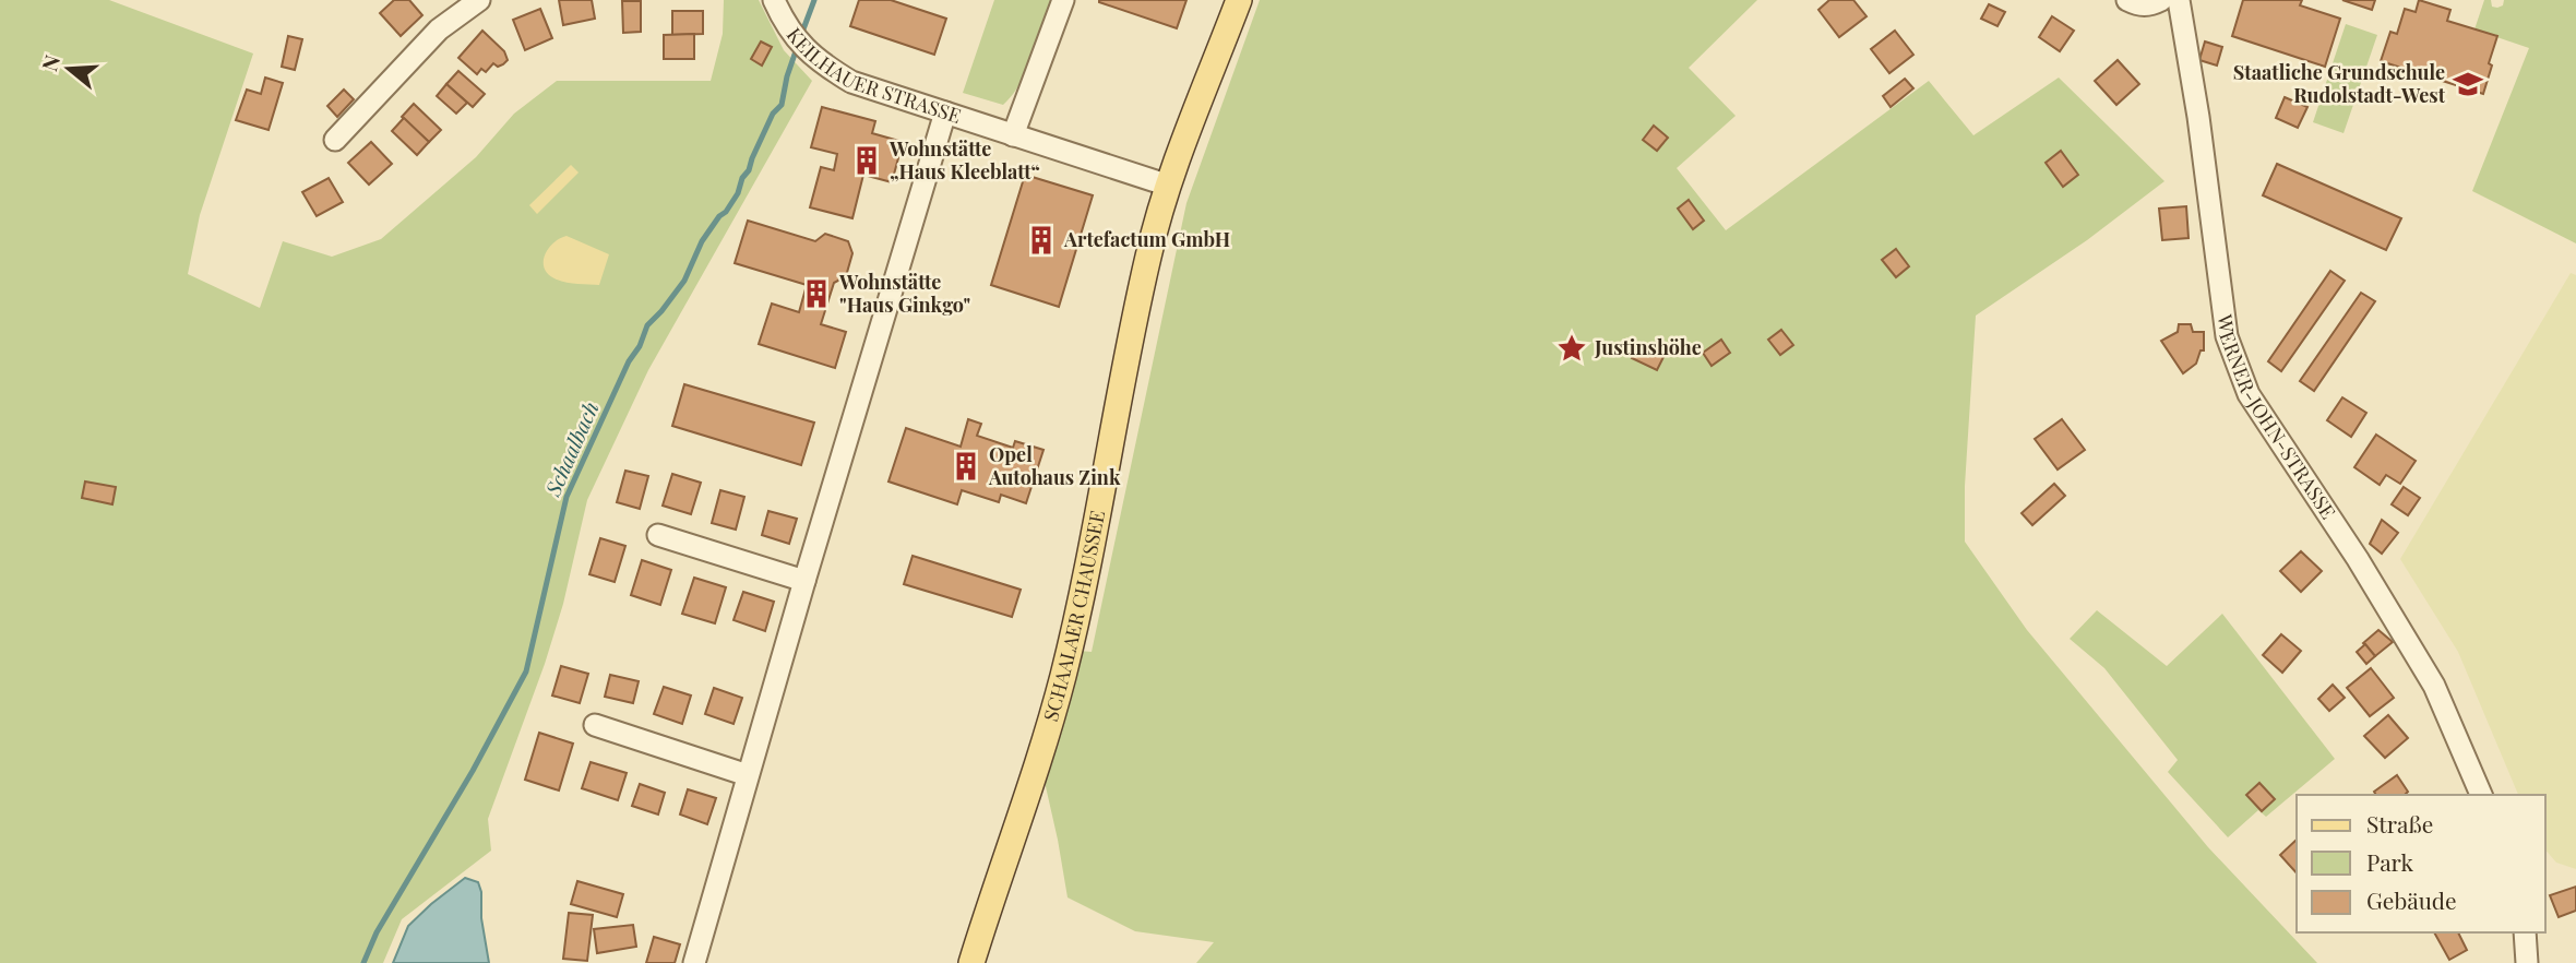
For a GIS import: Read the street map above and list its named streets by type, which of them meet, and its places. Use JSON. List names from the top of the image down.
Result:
{
  "streets": {
    "main road": ["SCHAALAER CHAUSSEE"],
    "street": ["KEILHAUER STRASSE", "WERNER-JOHN-STRASSE"]
  },
  "crossings": [
    ["KEILHAUER STRASSE", "SCHAALAER CHAUSSEE"]
  ],
  "water": ["Schaalbach"],
  "places": {
    "school or university": ["Staatliche Grundschule Rudolstadt-West"],
    "building": [
      "Wohnstätte „Haus Kleeblatt“",
      "Artefactum GmbH",
      "Wohnstätte \"Haus Ginkgo\"",
      "Opel Autohaus Zink"
    ],
    "place": ["Justinshöhe"]
  },
  "legend": ["Straße", "Park", "Gebäude"],
  "north": "left"
}
